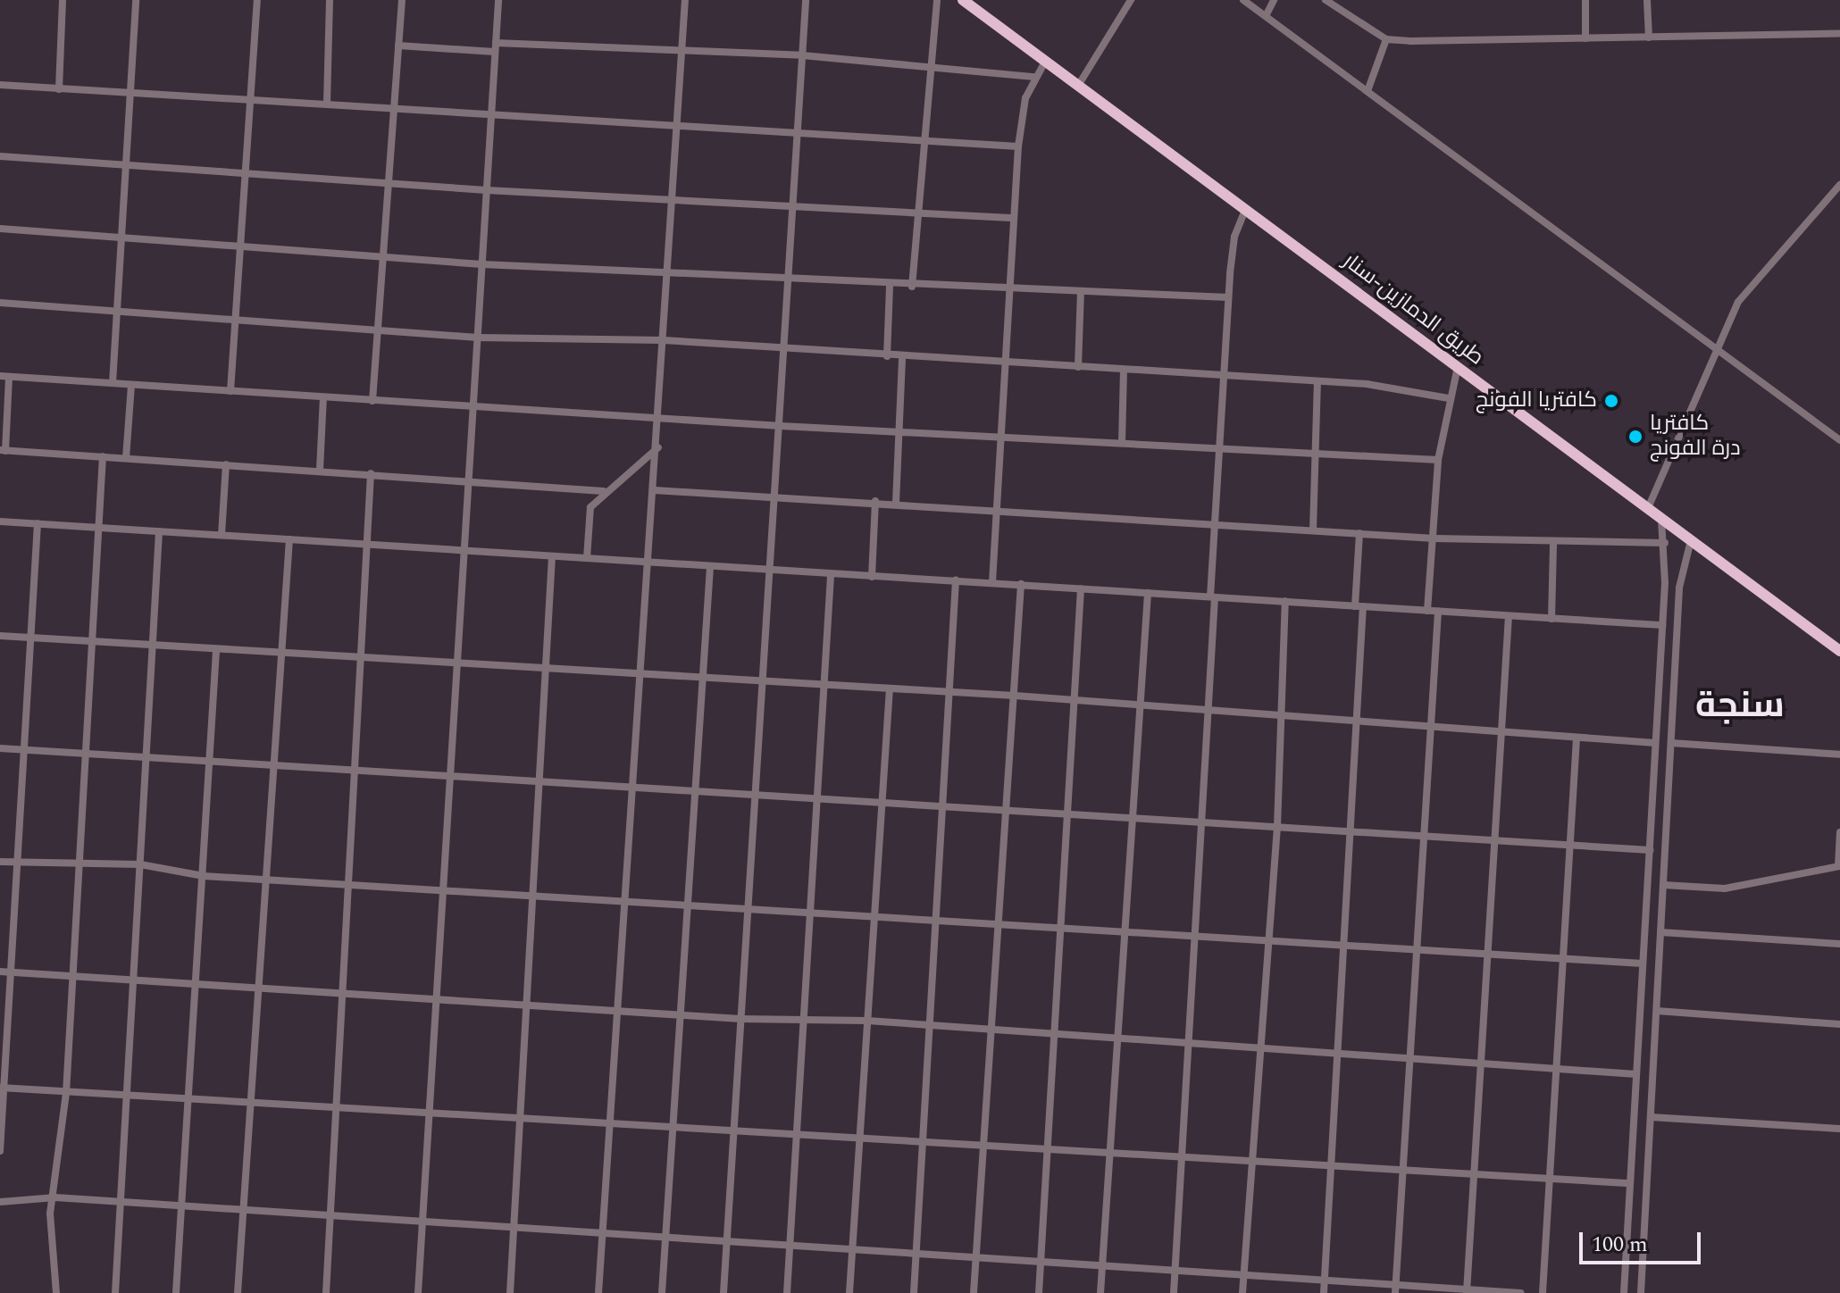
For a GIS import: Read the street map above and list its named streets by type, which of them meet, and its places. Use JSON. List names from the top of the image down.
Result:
{
  "streets": {
    "highway": ["طريق الدمازين-سنار"]
  },
  "districts": ["سنجة"],
  "places": ["كافتريا الفونج", "كافتريا درة الفونج"],
  "scale_bar": "100 m"
}
